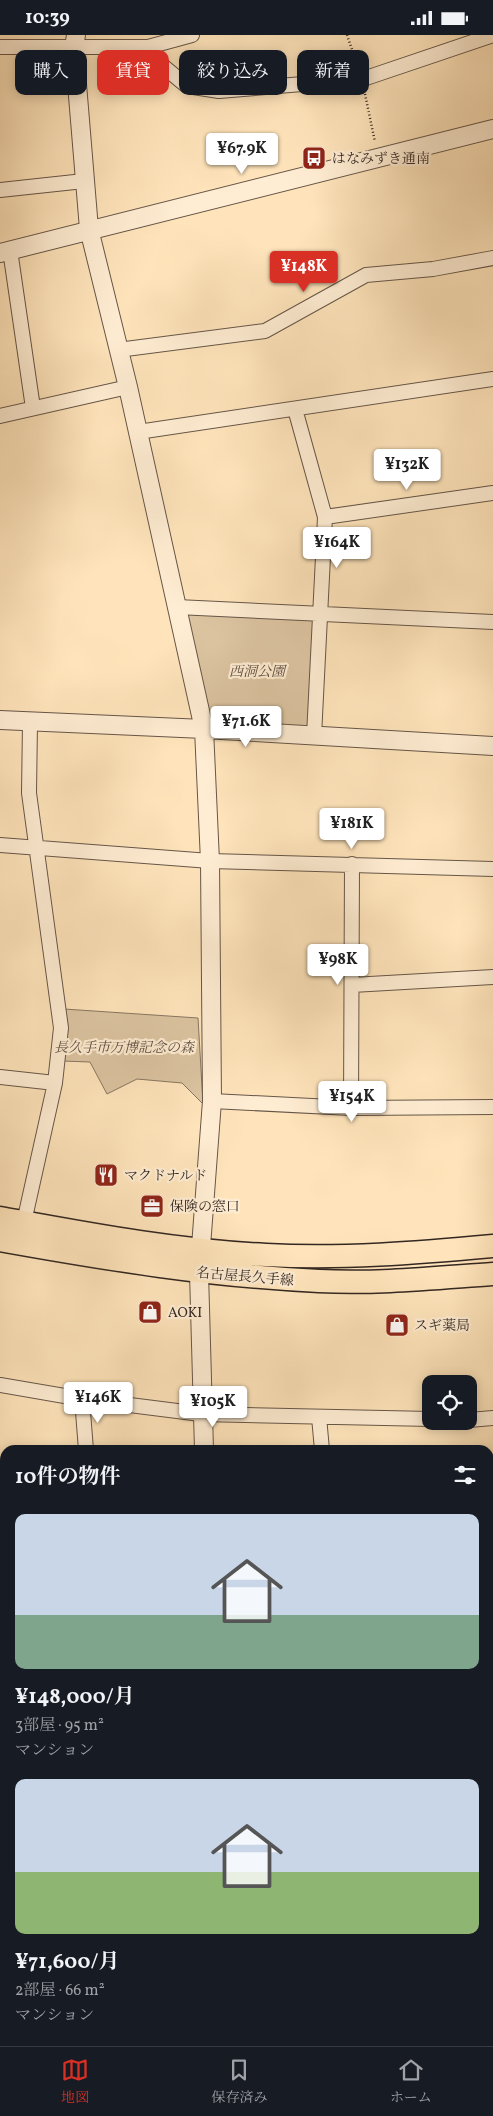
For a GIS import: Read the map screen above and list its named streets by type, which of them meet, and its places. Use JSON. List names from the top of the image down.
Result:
{
  "streets": {
    "main road": ["名古屋長久手線"]
  },
  "parks": ["西洞公園", "長久手市万博記念の森"],
  "places": {
    "bus stop": ["はなみずき通南"],
    "restaurant": ["マクドナルド"],
    "office": ["保険の窓口"],
    "shop": ["AOKI", "スギ薬局"]
  },
  "page": {
    "status": "10:39",
    "chip": [
      "購入",
      "賃貸",
      "絞り込み",
      "新着"
    ],
    "price": [
      "¥67.9K",
      "¥148K",
      "¥132K",
      "¥164K",
      "¥71.6K",
      "¥181K",
      "¥98K",
      "¥154K",
      "¥146K",
      "¥105K"
    ],
    "heading": "10件の物件",
    "list": [
      {
        "name": "¥148,000/月",
        "note": "3部屋 · 95 m² · マンション"
      },
      {
        "name": "¥71,600/月",
        "note": "2部屋 · 66 m² · マンション"
      }
    ],
    "tabs": ["地図", "保存済み", "ホーム"]
  }
}
